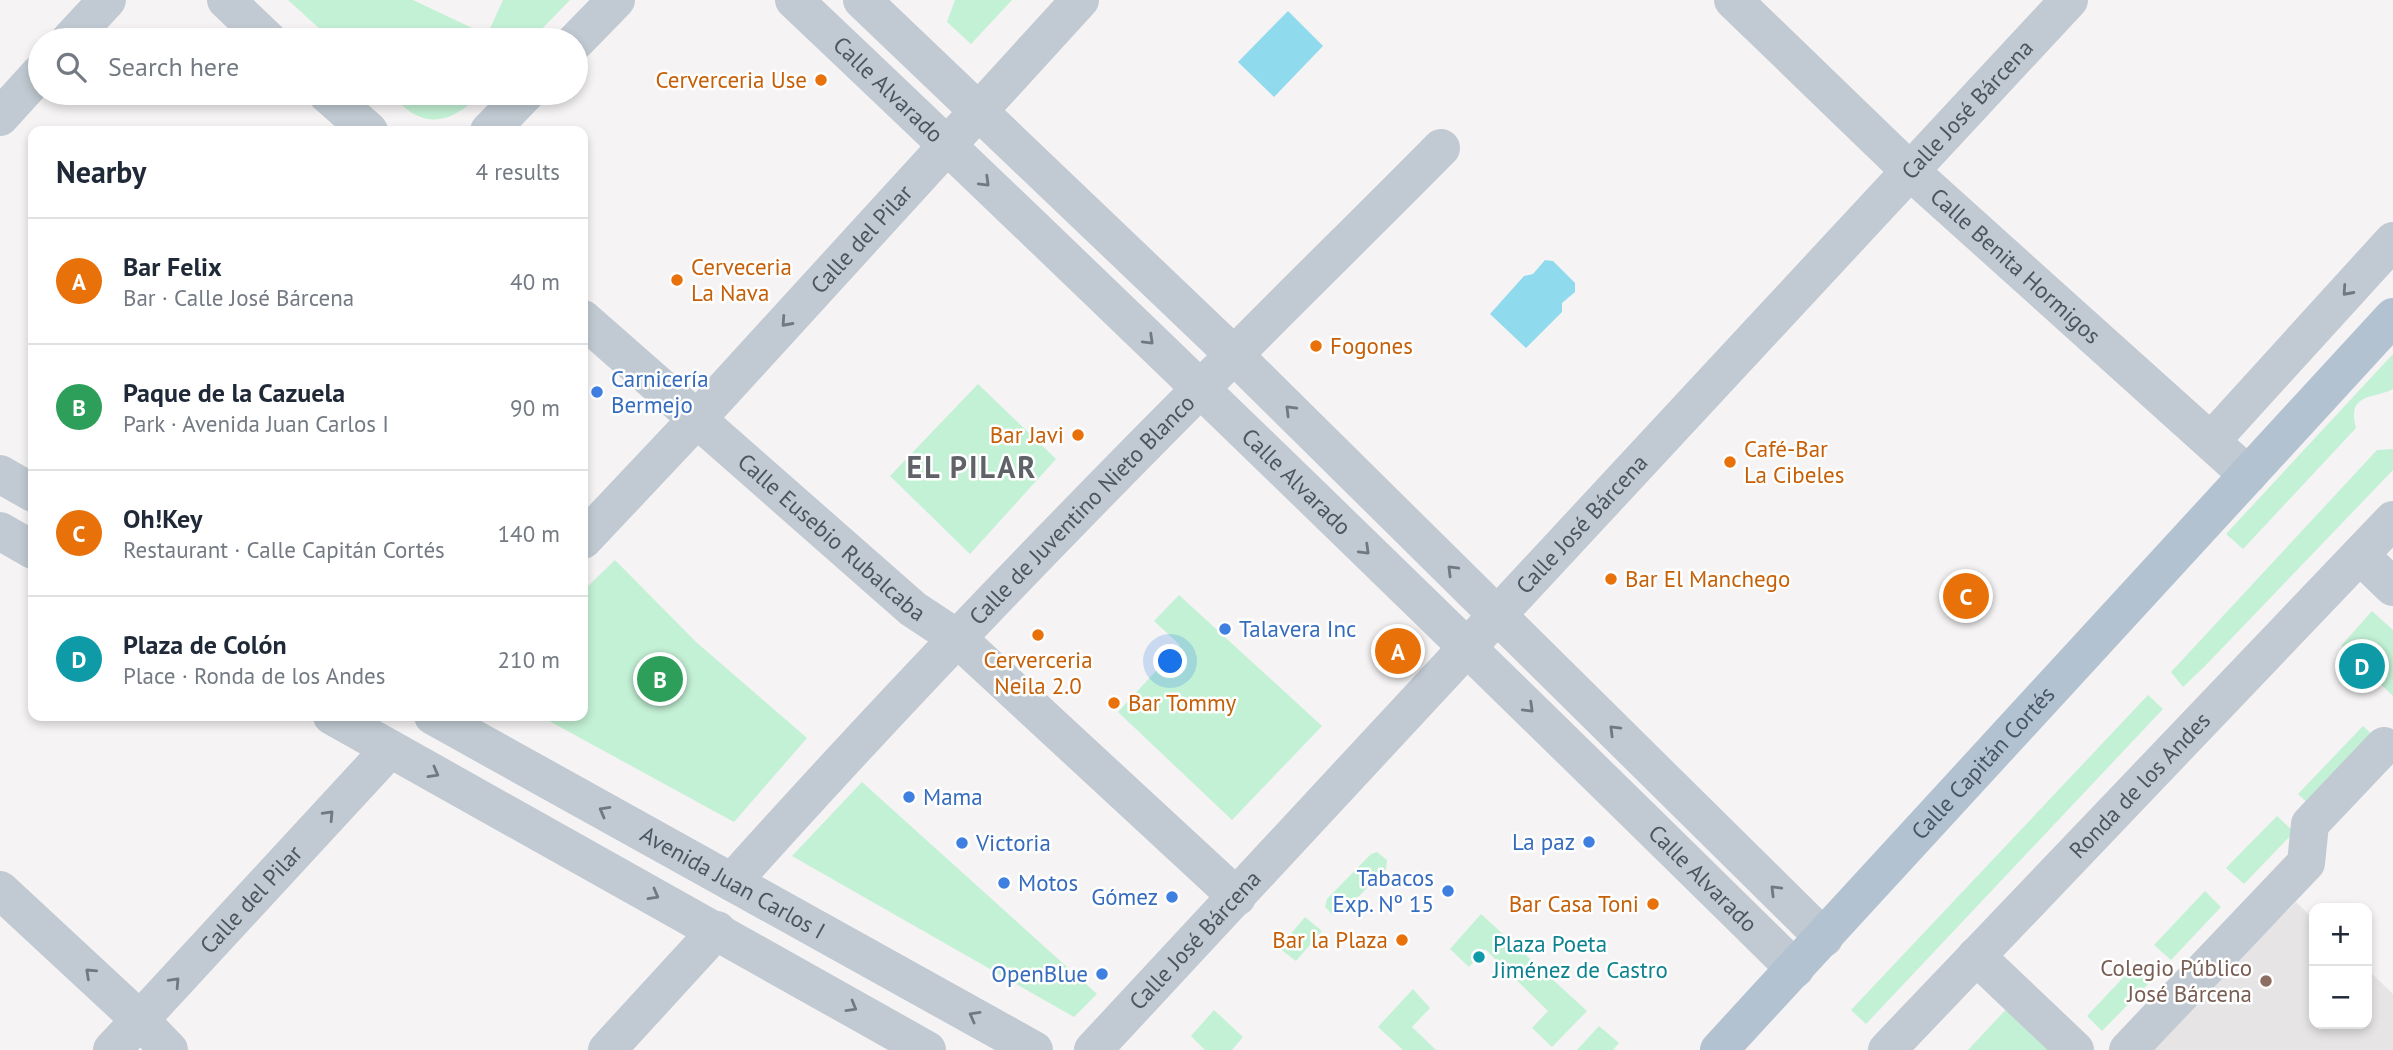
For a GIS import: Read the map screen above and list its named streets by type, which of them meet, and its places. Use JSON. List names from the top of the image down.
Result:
{
  "streets": {
    "main road": ["Calle Capitán Cortés"],
    "street": [
      "Calle Alvarado",
      "Calle José Bárcena",
      "Calle del Pilar",
      "Calle Benita Hormigos",
      "Calle de Juventino Nieto Blanco",
      "Calle Eusebio Rubalcaba",
      "Ronda de los Andes",
      "Avenida Juan Carlos I"
    ]
  },
  "crossings": [
    ["Calle Alvarado", "Calle José Bárcena"],
    ["Calle Alvarado", "Calle del Pilar"],
    ["Calle Alvarado", "Calle de Juventino Nieto Blanco"],
    ["Calle Alvarado", "Calle Capitán Cortés"],
    ["Calle José Bárcena", "Calle Benita Hormigos"],
    ["Calle José Bárcena", "Calle Eusebio Rubalcaba"],
    ["Calle del Pilar", "Calle Eusebio Rubalcaba"],
    ["Calle de Juventino Nieto Blanco", "Calle Eusebio Rubalcaba"],
    ["Calle de Juventino Nieto Blanco", "Avenida Juan Carlos I"]
  ],
  "districts": ["EL PILAR"],
  "places": [
    "Cerverceria Use",
    "Cerveceria La Nava",
    "Fogones",
    "Carnicería Bermejo",
    "Bar Javi",
    "Café-Bar La Cibeles",
    "Bar El Manchego",
    "Talavera Inc",
    "Cerverceria Neila 2.0",
    "Bar Tommy",
    "Mama",
    "La paz",
    "Victoria",
    "Motos",
    "Tabacos Exp. Nº 15",
    "Gómez",
    "Bar Casa Toni",
    "Bar la Plaza",
    "Plaza Poeta Jiménez de Castro",
    "OpenBlue",
    "Colegio Público José Bárcena"
  ],
  "page": {
    "search": "Search here",
    "heading": ["Nearby", "4 results"],
    "list": [
      {
        "mark": "A",
        "name": "Bar Felix",
        "note": "Bar · Calle José Bárcena",
        "value": "40 m"
      },
      {
        "mark": "B",
        "name": "Paque de la Cazuela",
        "note": "Park · Avenida Juan Carlos I",
        "value": "90 m"
      },
      {
        "mark": "C",
        "name": "Oh!Key",
        "note": "Restaurant · Calle Capitán Cortés",
        "value": "140 m"
      },
      {
        "mark": "D",
        "name": "Plaza de Colón",
        "note": "Place · Ronda de los Andes",
        "value": "210 m"
      }
    ],
    "pins": [
      "C",
      "A",
      "D",
      "B"
    ],
    "map_buttons": ["+", "−"]
  }
}
